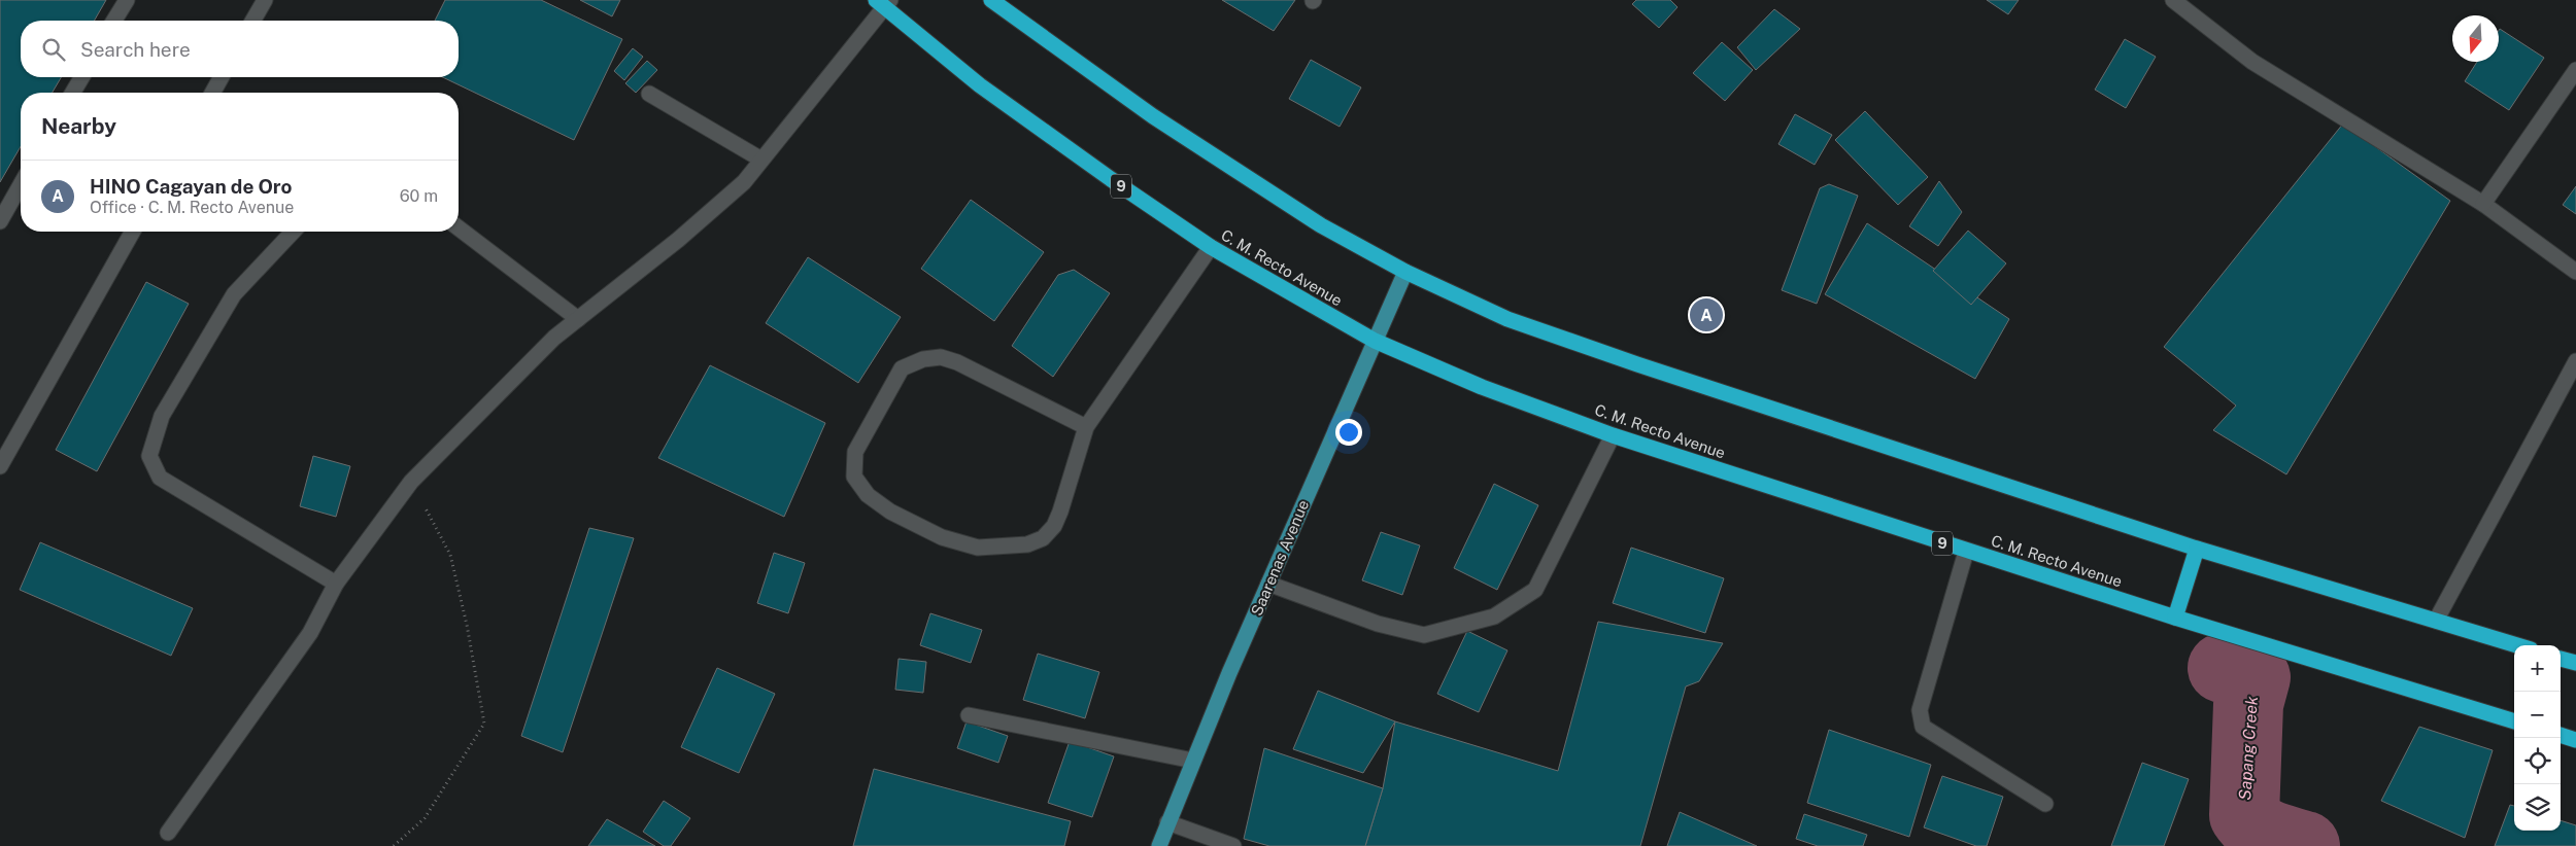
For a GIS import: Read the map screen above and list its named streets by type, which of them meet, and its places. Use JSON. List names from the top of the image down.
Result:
{
  "streets": {
    "highway": ["9", "C. M. Recto Avenue"],
    "main road": ["Saarenas Avenue"]
  },
  "crossings": [
    ["C. M. Recto Avenue", "Saarenas Avenue"]
  ],
  "water": ["Sapang Creek"],
  "north": "bottom",
  "page": {
    "search": "Search here",
    "heading": "Nearby",
    "list": [
      {
        "mark": "A",
        "name": "HINO Cagayan de Oro",
        "note": "Office · C. M. Recto Avenue",
        "value": "60 m"
      }
    ],
    "pins": "A",
    "map_buttons": ["+", "−"]
  }
}
